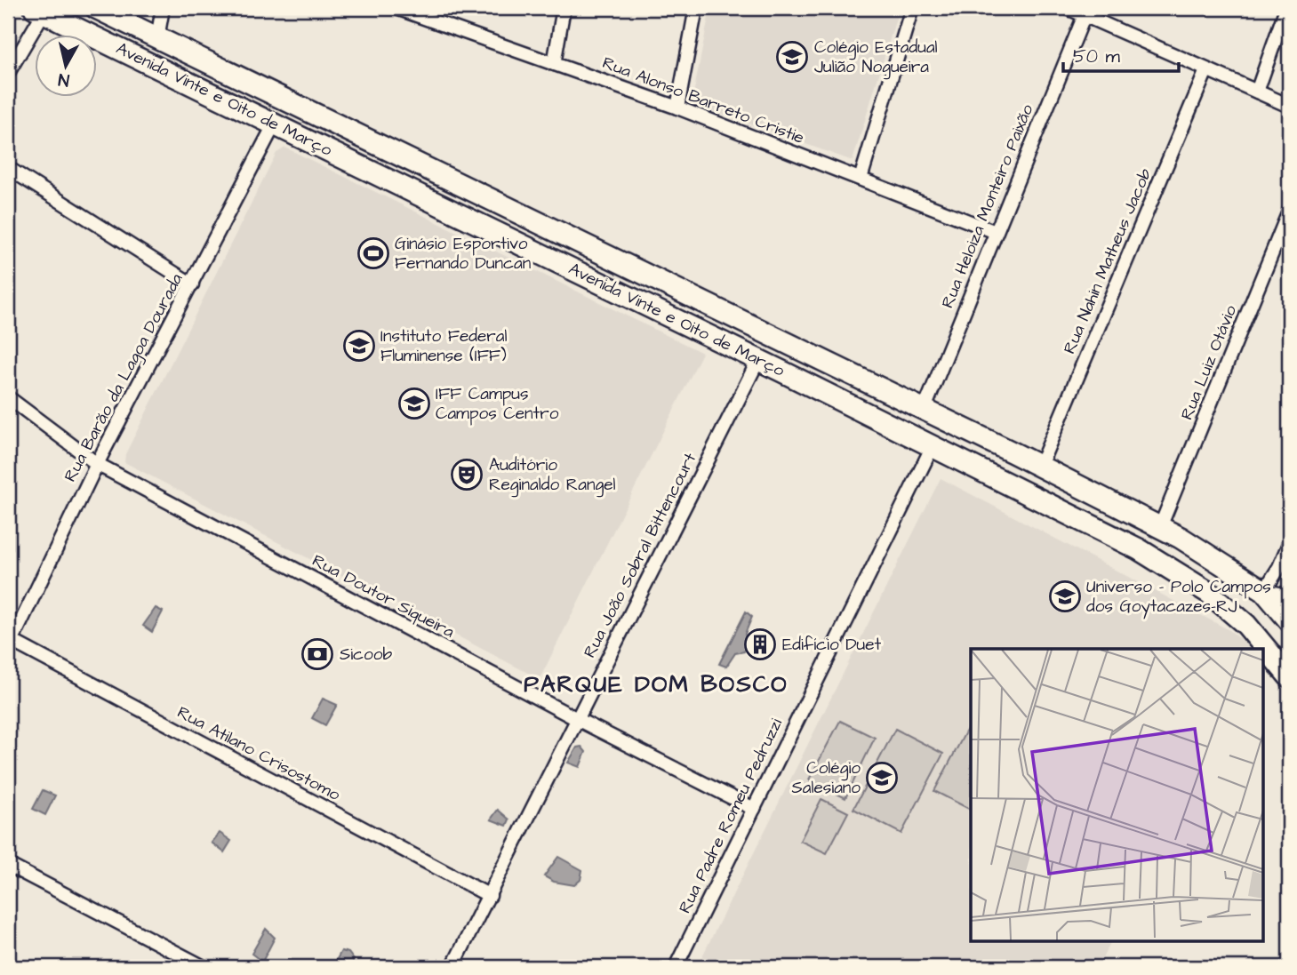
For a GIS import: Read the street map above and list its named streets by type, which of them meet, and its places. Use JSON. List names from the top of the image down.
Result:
{
  "streets": {
    "main road": ["Avenida Vinte e Oito de Março"],
    "street": [
      "Rua Alonso Barreto Cristie",
      "Rua Heloiza Monteiro Paixão",
      "Rua Nahin Matheus Jacob",
      "Rua Luiz Otávio",
      "Rua Barão da Lagoa Dourada",
      "Rua João Sobral Bittencourt",
      "Rua Doutor Siqueira",
      "Rua Atilano Crisostomo",
      "Rua Padre Romeu Pedruzzi"
    ]
  },
  "crossings": [
    ["Avenida Vinte e Oito de Março", "Rua Heloiza Monteiro Paixão"],
    ["Avenida Vinte e Oito de Março", "Rua Nahin Matheus Jacob"],
    ["Avenida Vinte e Oito de Março", "Rua Luiz Otávio"],
    ["Avenida Vinte e Oito de Março", "Rua Barão da Lagoa Dourada"],
    ["Avenida Vinte e Oito de Março", "Rua João Sobral Bittencourt"],
    ["Avenida Vinte e Oito de Março", "Rua Padre Romeu Pedruzzi"],
    ["Rua Alonso Barreto Cristie", "Rua Heloiza Monteiro Paixão"],
    ["Rua Barão da Lagoa Dourada", "Rua Doutor Siqueira"],
    ["Rua Barão da Lagoa Dourada", "Rua Atilano Crisostomo"],
    ["Rua João Sobral Bittencourt", "Rua Doutor Siqueira"],
    ["Rua João Sobral Bittencourt", "Rua Atilano Crisostomo"],
    ["Rua Doutor Siqueira", "Rua Padre Romeu Pedruzzi"]
  ],
  "districts": ["PARQUE DOM BOSCO"],
  "places": {
    "school or university": [
      "Colégio Estadual Julião Nogueira",
      "Instituto Federal Fluminense (IFF)",
      "IFF Campus Campos Centro",
      "Universo - Polo Campos dos Goytacazes-RJ",
      "Colégio Salesiano"
    ],
    "sports": ["Ginásio Esportivo Fernando Duncan"],
    "theatre": ["Auditório Reginaldo Rangel"],
    "building": ["Edifício Duet"],
    "bank": ["Sicoob"]
  },
  "scale_bar": "50 m",
  "north": "bottom"
}
